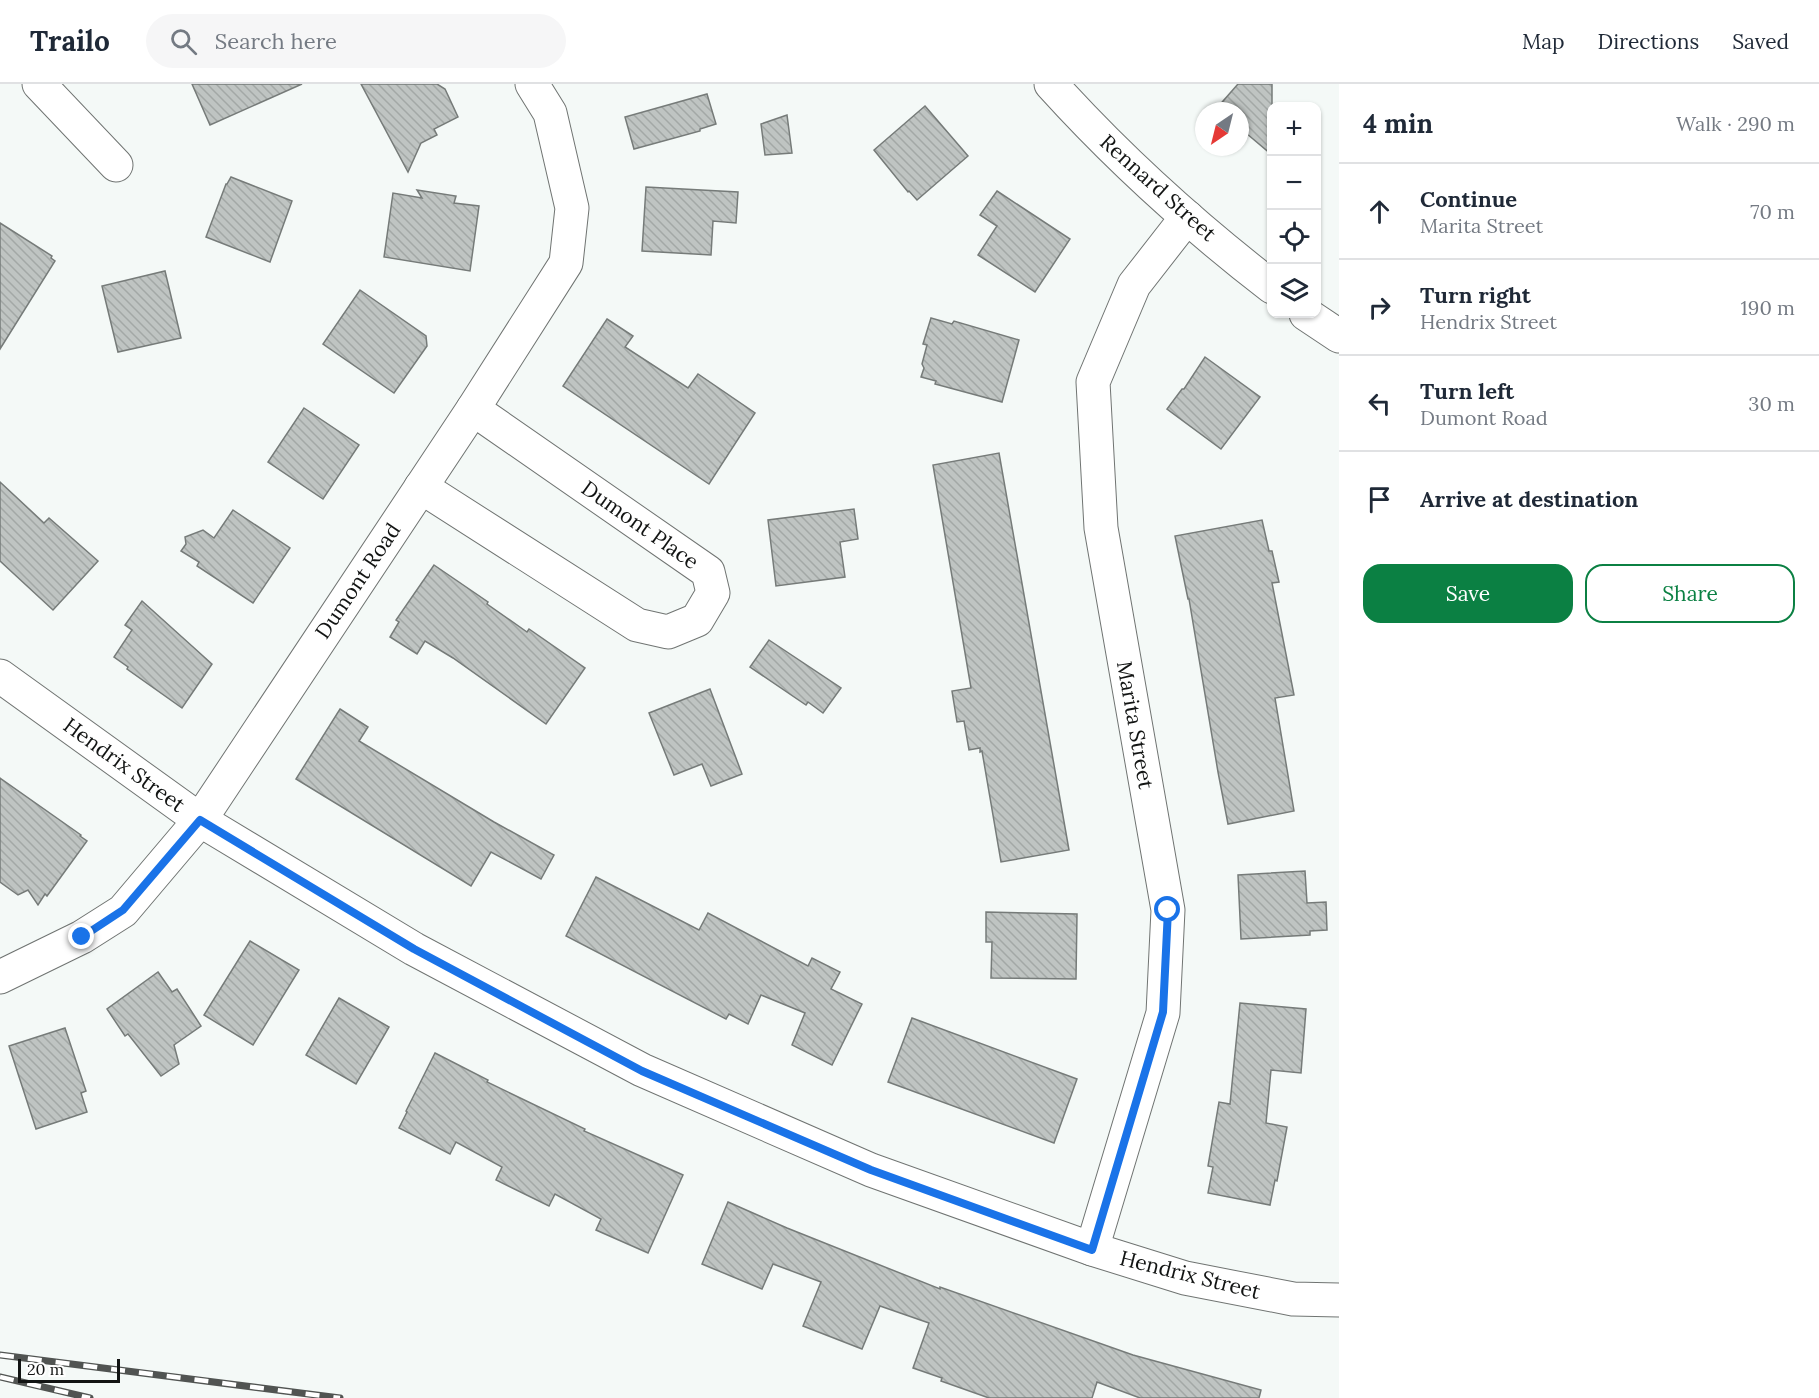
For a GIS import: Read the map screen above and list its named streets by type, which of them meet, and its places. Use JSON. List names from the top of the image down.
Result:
{
  "streets": {
    "street": [
      "Rennard Street",
      "Dumont Place",
      "Dumont Road",
      "Marita Street",
      "Hendrix Street"
    ]
  },
  "crossings": [
    ["Rennard Street", "Marita Street"],
    ["Dumont Place", "Dumont Road"],
    ["Dumont Road", "Hendrix Street"],
    ["Marita Street", "Hendrix Street"]
  ],
  "scale_bar": "20 m",
  "north": "bottom left",
  "page": {
    "header": "Trailo",
    "search": "Search here",
    "nav": ["Map", "Directions", "Saved"],
    "heading": ["4 min", "Walk · 290 m"],
    "map_buttons": ["+", "−"],
    "list": [
      ["Continue", "Marita Street", "70 m"],
      ["Turn right", "Hendrix Street", "190 m"],
      ["Turn left", "Dumont Road", "30 m"],
      "Arrive at destination"
    ],
    "buttons": ["Save", "Share"],
    "scale": "20 m"
  }
}
